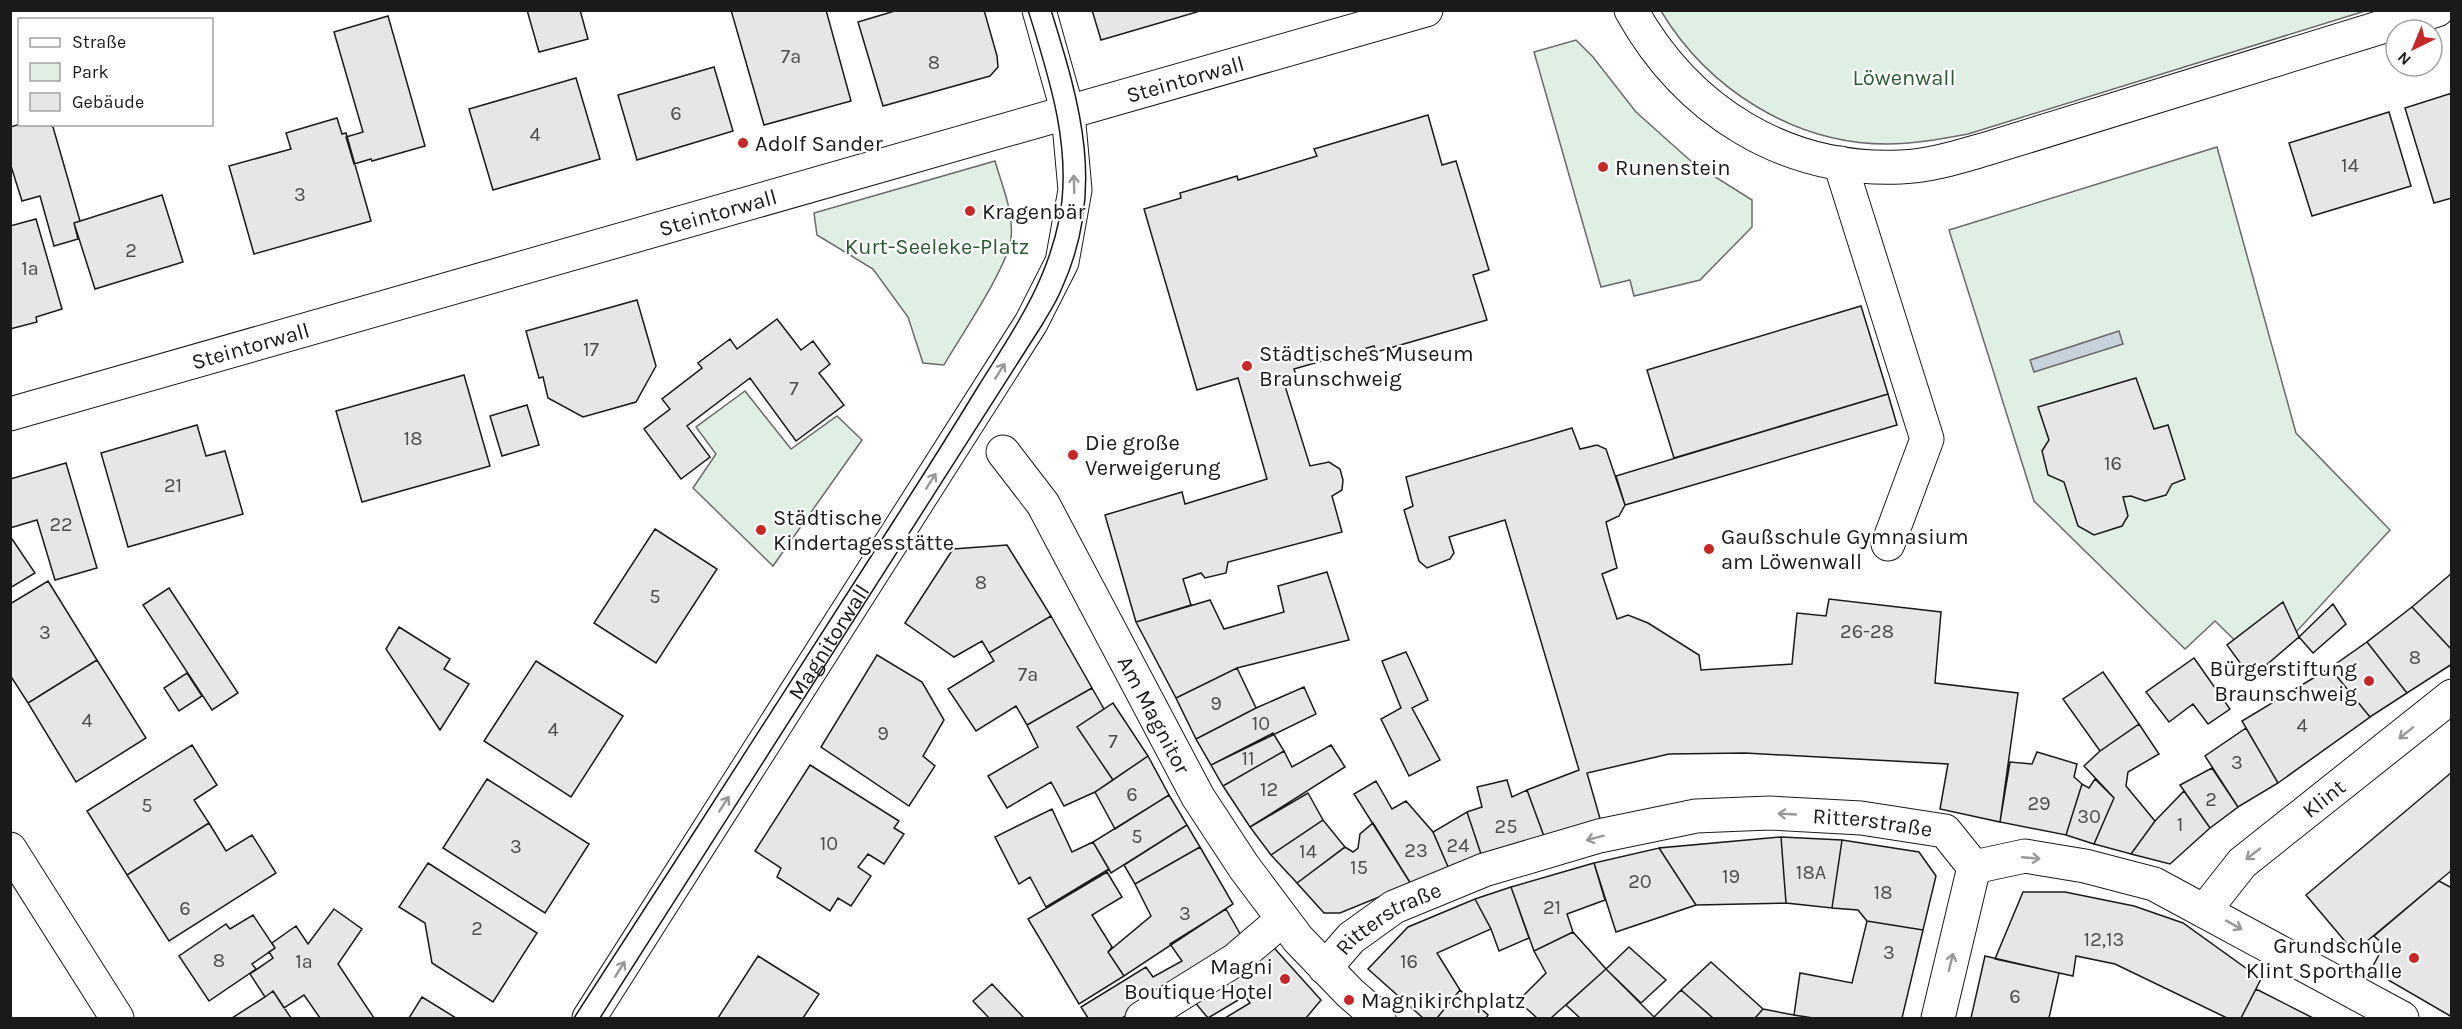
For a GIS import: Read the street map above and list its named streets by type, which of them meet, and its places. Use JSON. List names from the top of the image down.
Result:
{
  "streets": {
    "street": [
      "Steintorwall",
      "Magnitorwall",
      "Am Magnitor",
      "Klint",
      "Ritterstraße"
    ]
  },
  "crossings": [
    ["Steintorwall", "Magnitorwall"],
    ["Am Magnitor", "Ritterstraße"]
  ],
  "one_way": ["Magnitorwall", "Klint", "Ritterstraße"],
  "parks": ["Löwenwall", "Kurt-Seeleke-Platz"],
  "places": [
    "Adolf Sander",
    "Runenstein",
    "Kragenbär",
    "Städtisches Museum Braunschweig",
    "Die große Verweigerung",
    "Städtische Kindertagesstätte",
    "Gaußschule Gymnasium am Löwenwall",
    "Bürgerstiftung Braunschweig",
    "Grundschule Klint Sporthalle",
    "Magni Boutique Hotel",
    "Magnikirchplatz"
  ],
  "house_numbers": [
    "7a",
    "8",
    "6",
    "4",
    "14",
    "3",
    "2",
    "1a",
    "17",
    "7",
    "18",
    "16",
    "21",
    "22",
    "8",
    "5",
    "26-28",
    "3",
    "8",
    "7a",
    "9",
    "4",
    "10",
    "4",
    "4",
    "9",
    "7",
    "11",
    "3",
    "12",
    "6",
    "2",
    "29",
    "5",
    "30",
    "1",
    "25",
    "5",
    "10",
    "24",
    "3",
    "23",
    "14",
    "15",
    "18A",
    "19",
    "20",
    "18",
    "21",
    "6",
    "3",
    "2",
    "12,13",
    "3",
    "8",
    "1a",
    "16",
    "6"
  ],
  "legend": ["Straße", "Park", "Gebäude"],
  "north": "bottom left"
}
